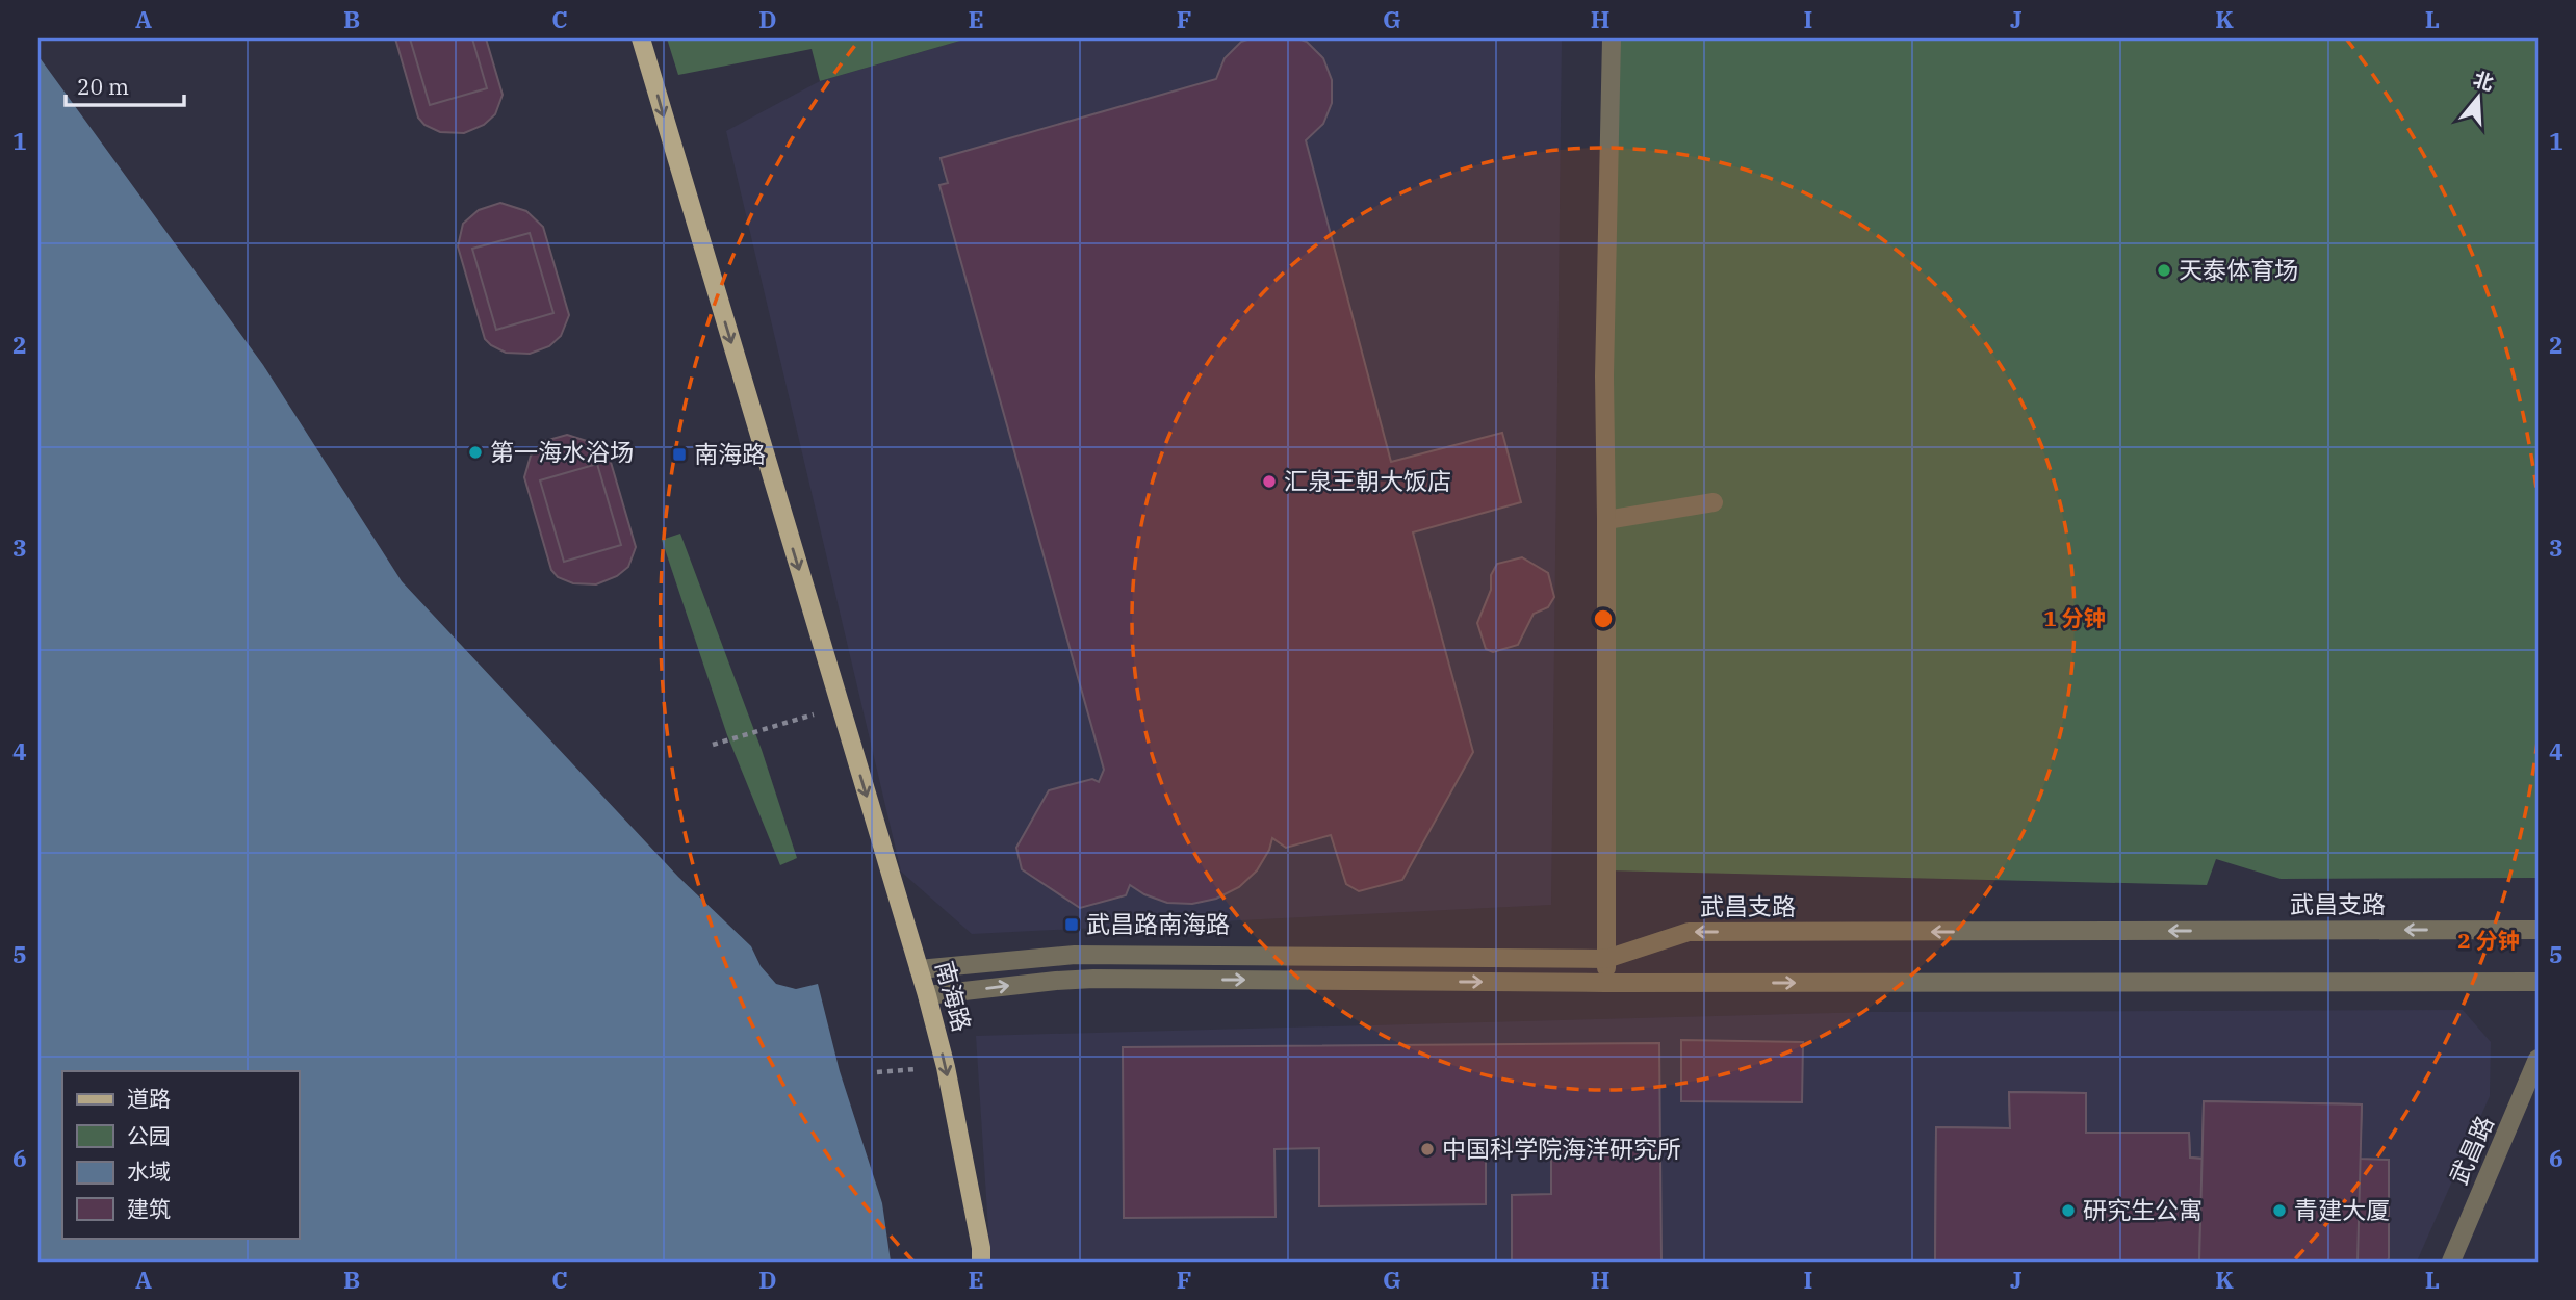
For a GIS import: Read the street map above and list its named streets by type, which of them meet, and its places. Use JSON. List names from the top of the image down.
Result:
{
  "streets": {
    "main road": ["南海路"],
    "street": ["武昌支路", "武昌路"]
  },
  "crossings": [
    ["武昌支路", "南海路"]
  ],
  "one_way": ["南海路"],
  "places": {
    "other": [
      "天泰体育场",
      "第一海水浴场",
      "汇泉王朝大饭店",
      "中国科学院海洋研究所",
      "研究生公寓",
      "青建大厦"
    ],
    "transit": ["南海路", "武昌路南海路"]
  },
  "legend": [
    "道路",
    "公园",
    "水域",
    "建筑"
  ],
  "scale_bar": "20 m",
  "north": "top",
  "grid": {
    "columns": [
      "A",
      "B",
      "C",
      "D",
      "E",
      "F",
      "G",
      "H",
      "I",
      "J",
      "K",
      "L"
    ],
    "rows": [
      "1",
      "2",
      "3",
      "4",
      "5",
      "6"
    ]
  },
  "rings": ["1 分钟", "2 分钟"]
}
